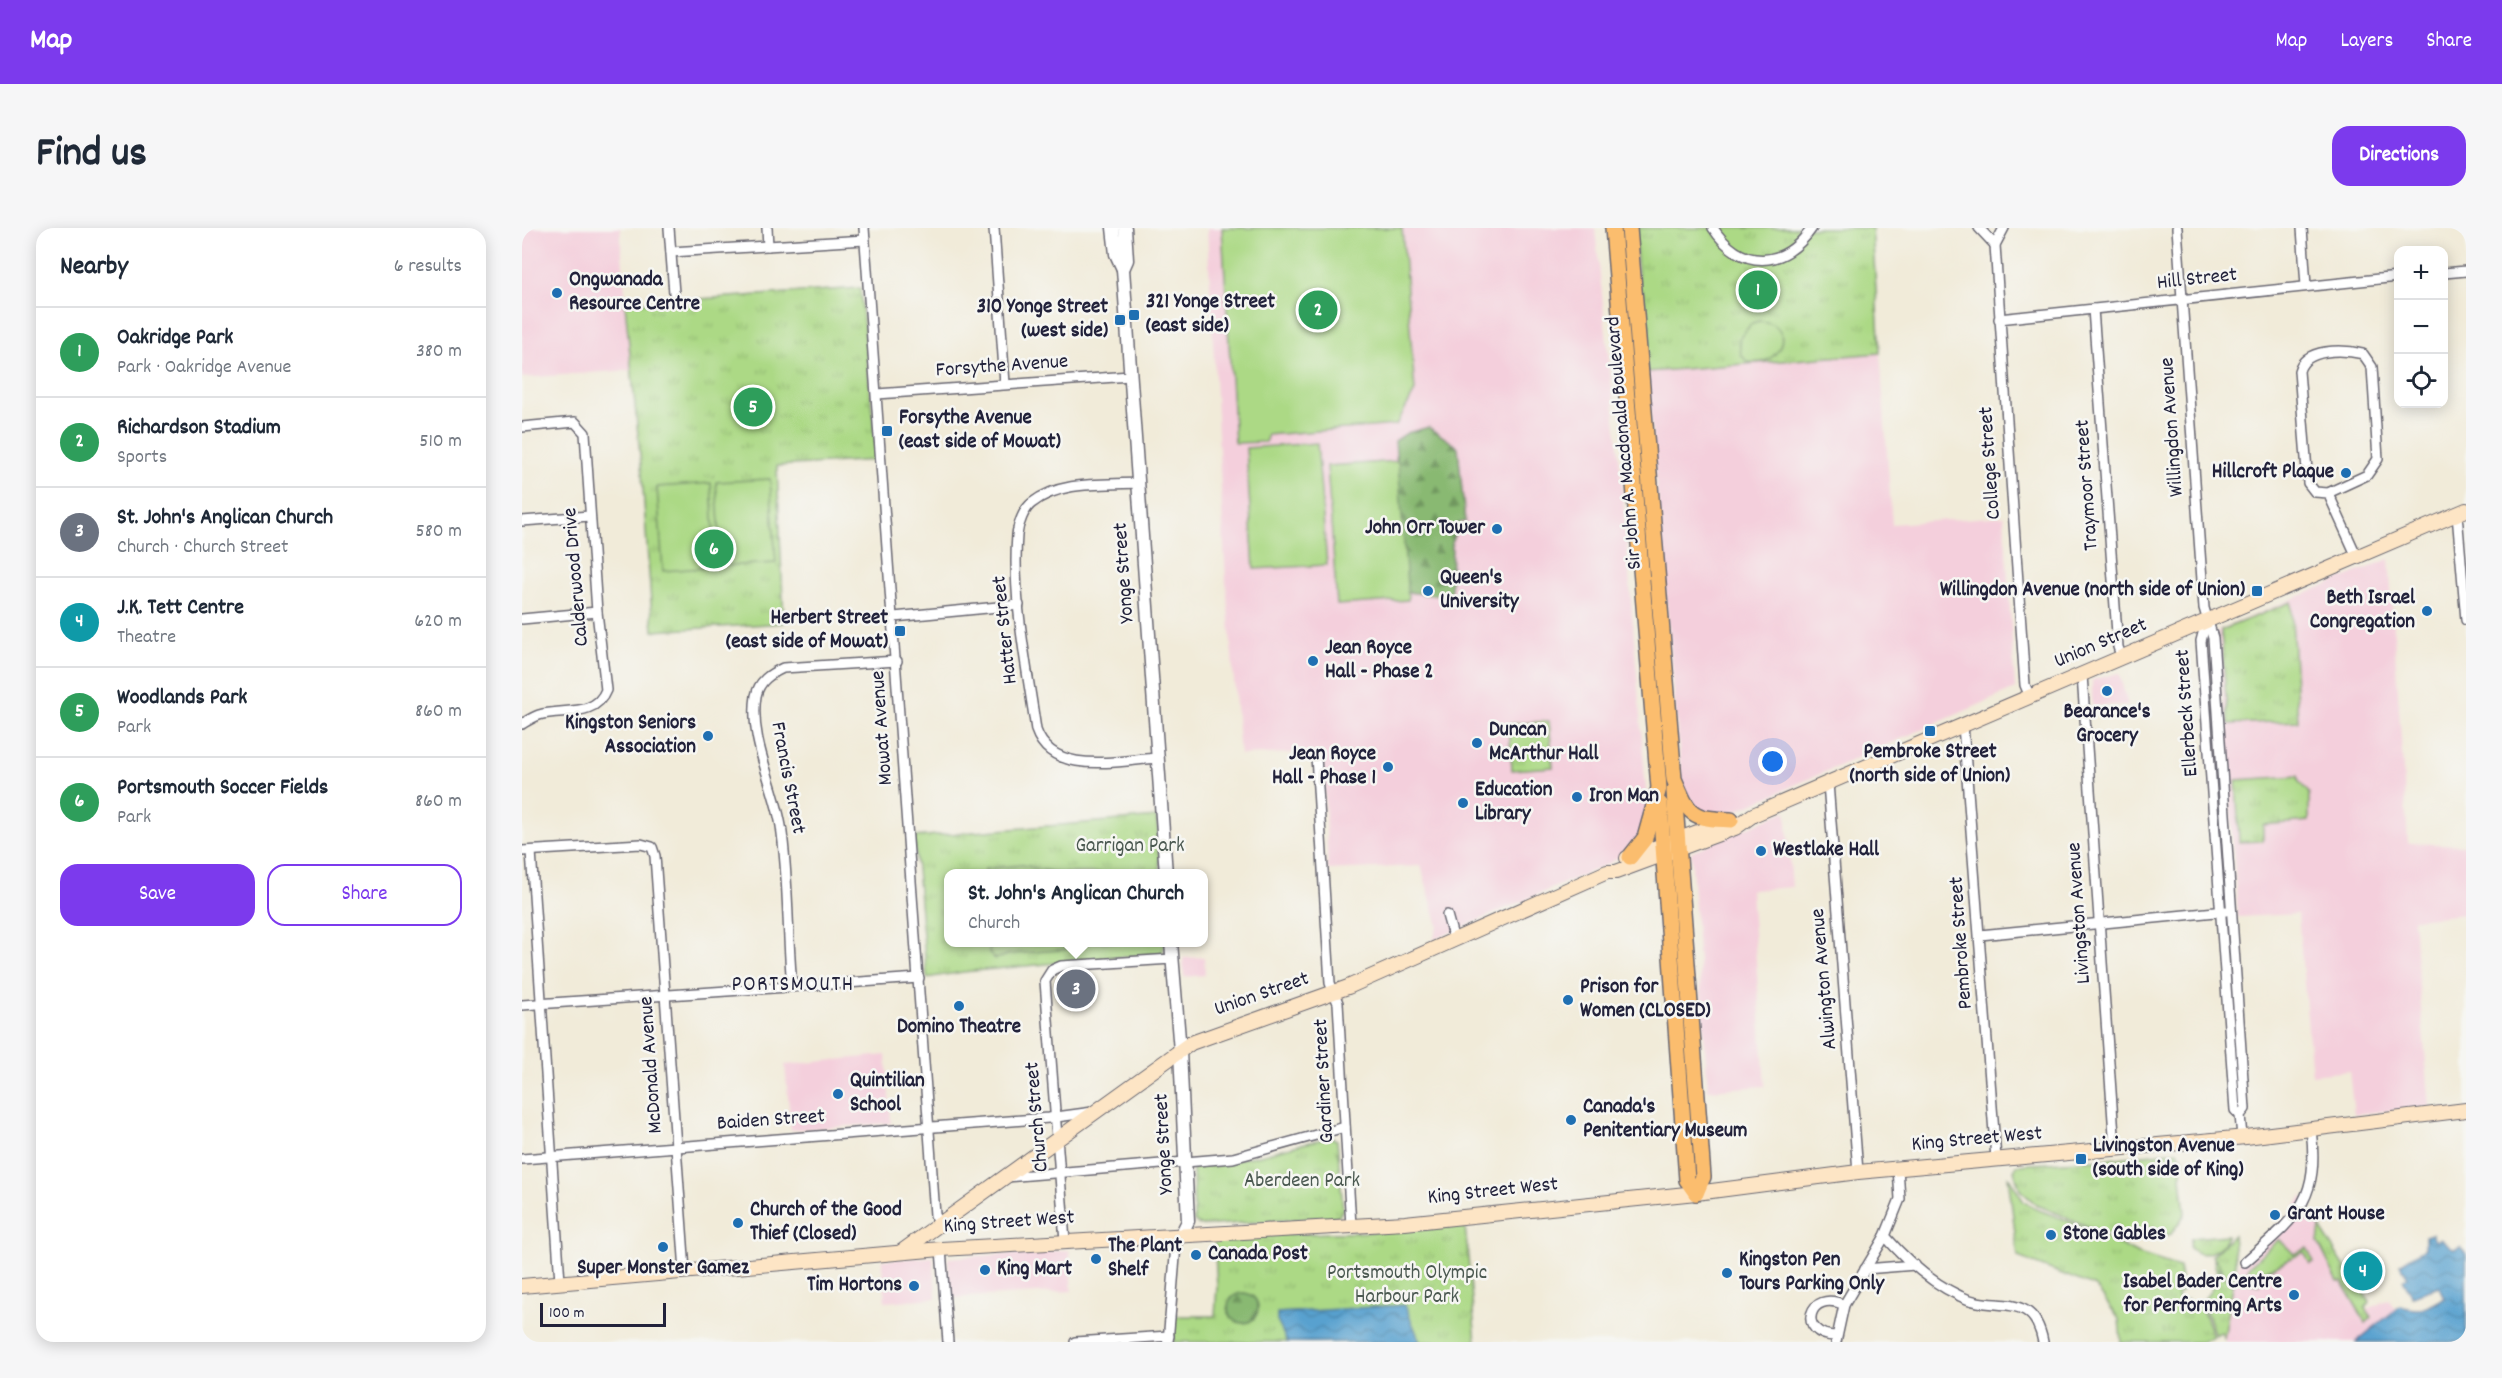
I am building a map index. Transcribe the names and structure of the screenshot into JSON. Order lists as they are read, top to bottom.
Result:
{
  "streets": {
    "main road": ["Sir John A. Macdonald Boulevard", "Union Street", "King Street West"],
    "street": [
      "Hill Street",
      "Forsythe Avenue",
      "Willingdon Avenue",
      "College Street",
      "Traymoor Street",
      "Yonge Street",
      "Calderwood Drive",
      "Hatter Street",
      "Ellerbeck Street",
      "Mowat Avenue",
      "Francis Street",
      "Livingston Avenue",
      "Pembroke Street",
      "Alwington Avenue",
      "McDonald Avenue",
      "Gardiner Street",
      "Church Street",
      "Baiden Street"
    ]
  },
  "crossings": [
    ["Hill Street", "Willingdon Avenue"],
    ["Hill Street", "College Street"],
    ["Hill Street", "Traymoor Street"],
    ["Forsythe Avenue", "Yonge Street"],
    ["Forsythe Avenue", "Mowat Avenue"],
    ["Willingdon Avenue", "Union Street"],
    ["Willingdon Avenue", "Ellerbeck Street"],
    ["College Street", "Union Street"],
    ["Traymoor Street", "Union Street"],
    ["Yonge Street", "Hatter Street"],
    ["Yonge Street", "Union Street"],
    ["Yonge Street", "Church Street"],
    ["Yonge Street", "King Street West"],
    ["Union Street", "Ellerbeck Street"],
    ["Union Street", "Mowat Avenue"],
    ["Union Street", "Livingston Avenue"],
    ["Union Street", "Pembroke Street"],
    ["Union Street", "Alwington Avenue"],
    ["Union Street", "Gardiner Street"],
    ["Union Street", "Church Street"],
    ["Union Street", "Baiden Street"],
    ["Union Street", "King Street West"],
    ["Ellerbeck Street", "King Street West"],
    ["Mowat Avenue", "Francis Street"],
    ["Mowat Avenue", "Baiden Street"],
    ["Livingston Avenue", "King Street West"],
    ["Pembroke Street", "King Street West"],
    ["Alwington Avenue", "King Street West"],
    ["McDonald Avenue", "Baiden Street"],
    ["McDonald Avenue", "King Street West"],
    ["Gardiner Street", "King Street West"],
    ["Church Street", "Baiden Street"],
    ["Church Street", "King Street West"]
  ],
  "districts": ["PORTSMOUTH"],
  "parks": ["Garrigan Park", "Aberdeen Park", "Portsmouth Olympic Harbour Park"],
  "places": {
    "other": [
      "Ongwanada Resource Centre",
      "Hillcroft Plaque",
      "John Orr Tower",
      "Queen's University",
      "Beth Israel Congregation",
      "Jean Royce Hall - Phase 2",
      "Bearance's Grocery",
      "Kingston Seniors Association",
      "Duncan McArthur Hall",
      "Jean Royce Hall - Phase 1",
      "Iron Man",
      "Education Library",
      "Westlake Hall",
      "Prison for Women (CLOSED)",
      "Domino Theatre",
      "Quintilian School",
      "Canada's Penitentiary Museum",
      "Grant House",
      "Church of the Good Thief (Closed)",
      "Stone Gables",
      "Super Monster Gamez",
      "Canada Post",
      "The Plant Shelf",
      "King Mart",
      "Kingston Pen Tours Parking Only",
      "Tim Hortons",
      "Isabel Bader Centre for Performing Arts"
    ],
    "transit": [
      "321 Yonge Street (east side)",
      "310 Yonge Street (west side)",
      "Forsythe Avenue (east side of Mowat)",
      "Willingdon Avenue (north side of Union)",
      "Herbert Street (east side of Mowat)",
      "Pembroke Street (north side of Union)",
      "Livingston Avenue (south side of King)"
    ]
  },
  "scale_bar": "100 m",
  "page": {
    "header": "Map",
    "nav": ["Map", "Layers", "Share"],
    "title": "Find us",
    "buttons": [
      "Directions",
      ["Save", "Share"]
    ],
    "heading": ["Nearby", "6 results"],
    "map_buttons": ["+", "−"],
    "pins": [
      "1",
      "2",
      "5",
      "6",
      "3",
      "4"
    ],
    "list": [
      {
        "mark": "1",
        "name": "Oakridge Park",
        "note": "Park · Oakridge Avenue",
        "value": "380 m"
      },
      {
        "mark": "2",
        "name": "Richardson Stadium",
        "note": "Sports",
        "value": "510 m"
      },
      {
        "mark": "3",
        "name": "St. John's Anglican Church",
        "note": "Church · Church Street",
        "value": "580 m"
      },
      {
        "mark": "4",
        "name": "J.K. Tett Centre",
        "note": "Theatre",
        "value": "620 m"
      },
      {
        "mark": "5",
        "name": "Woodlands Park",
        "note": "Park",
        "value": "860 m"
      },
      {
        "mark": "6",
        "name": "Portsmouth Soccer Fields",
        "note": "Park",
        "value": "860 m"
      }
    ],
    "popup": ["St. John's Anglican Church", "Church"],
    "scale": "100 m"
  }
}
